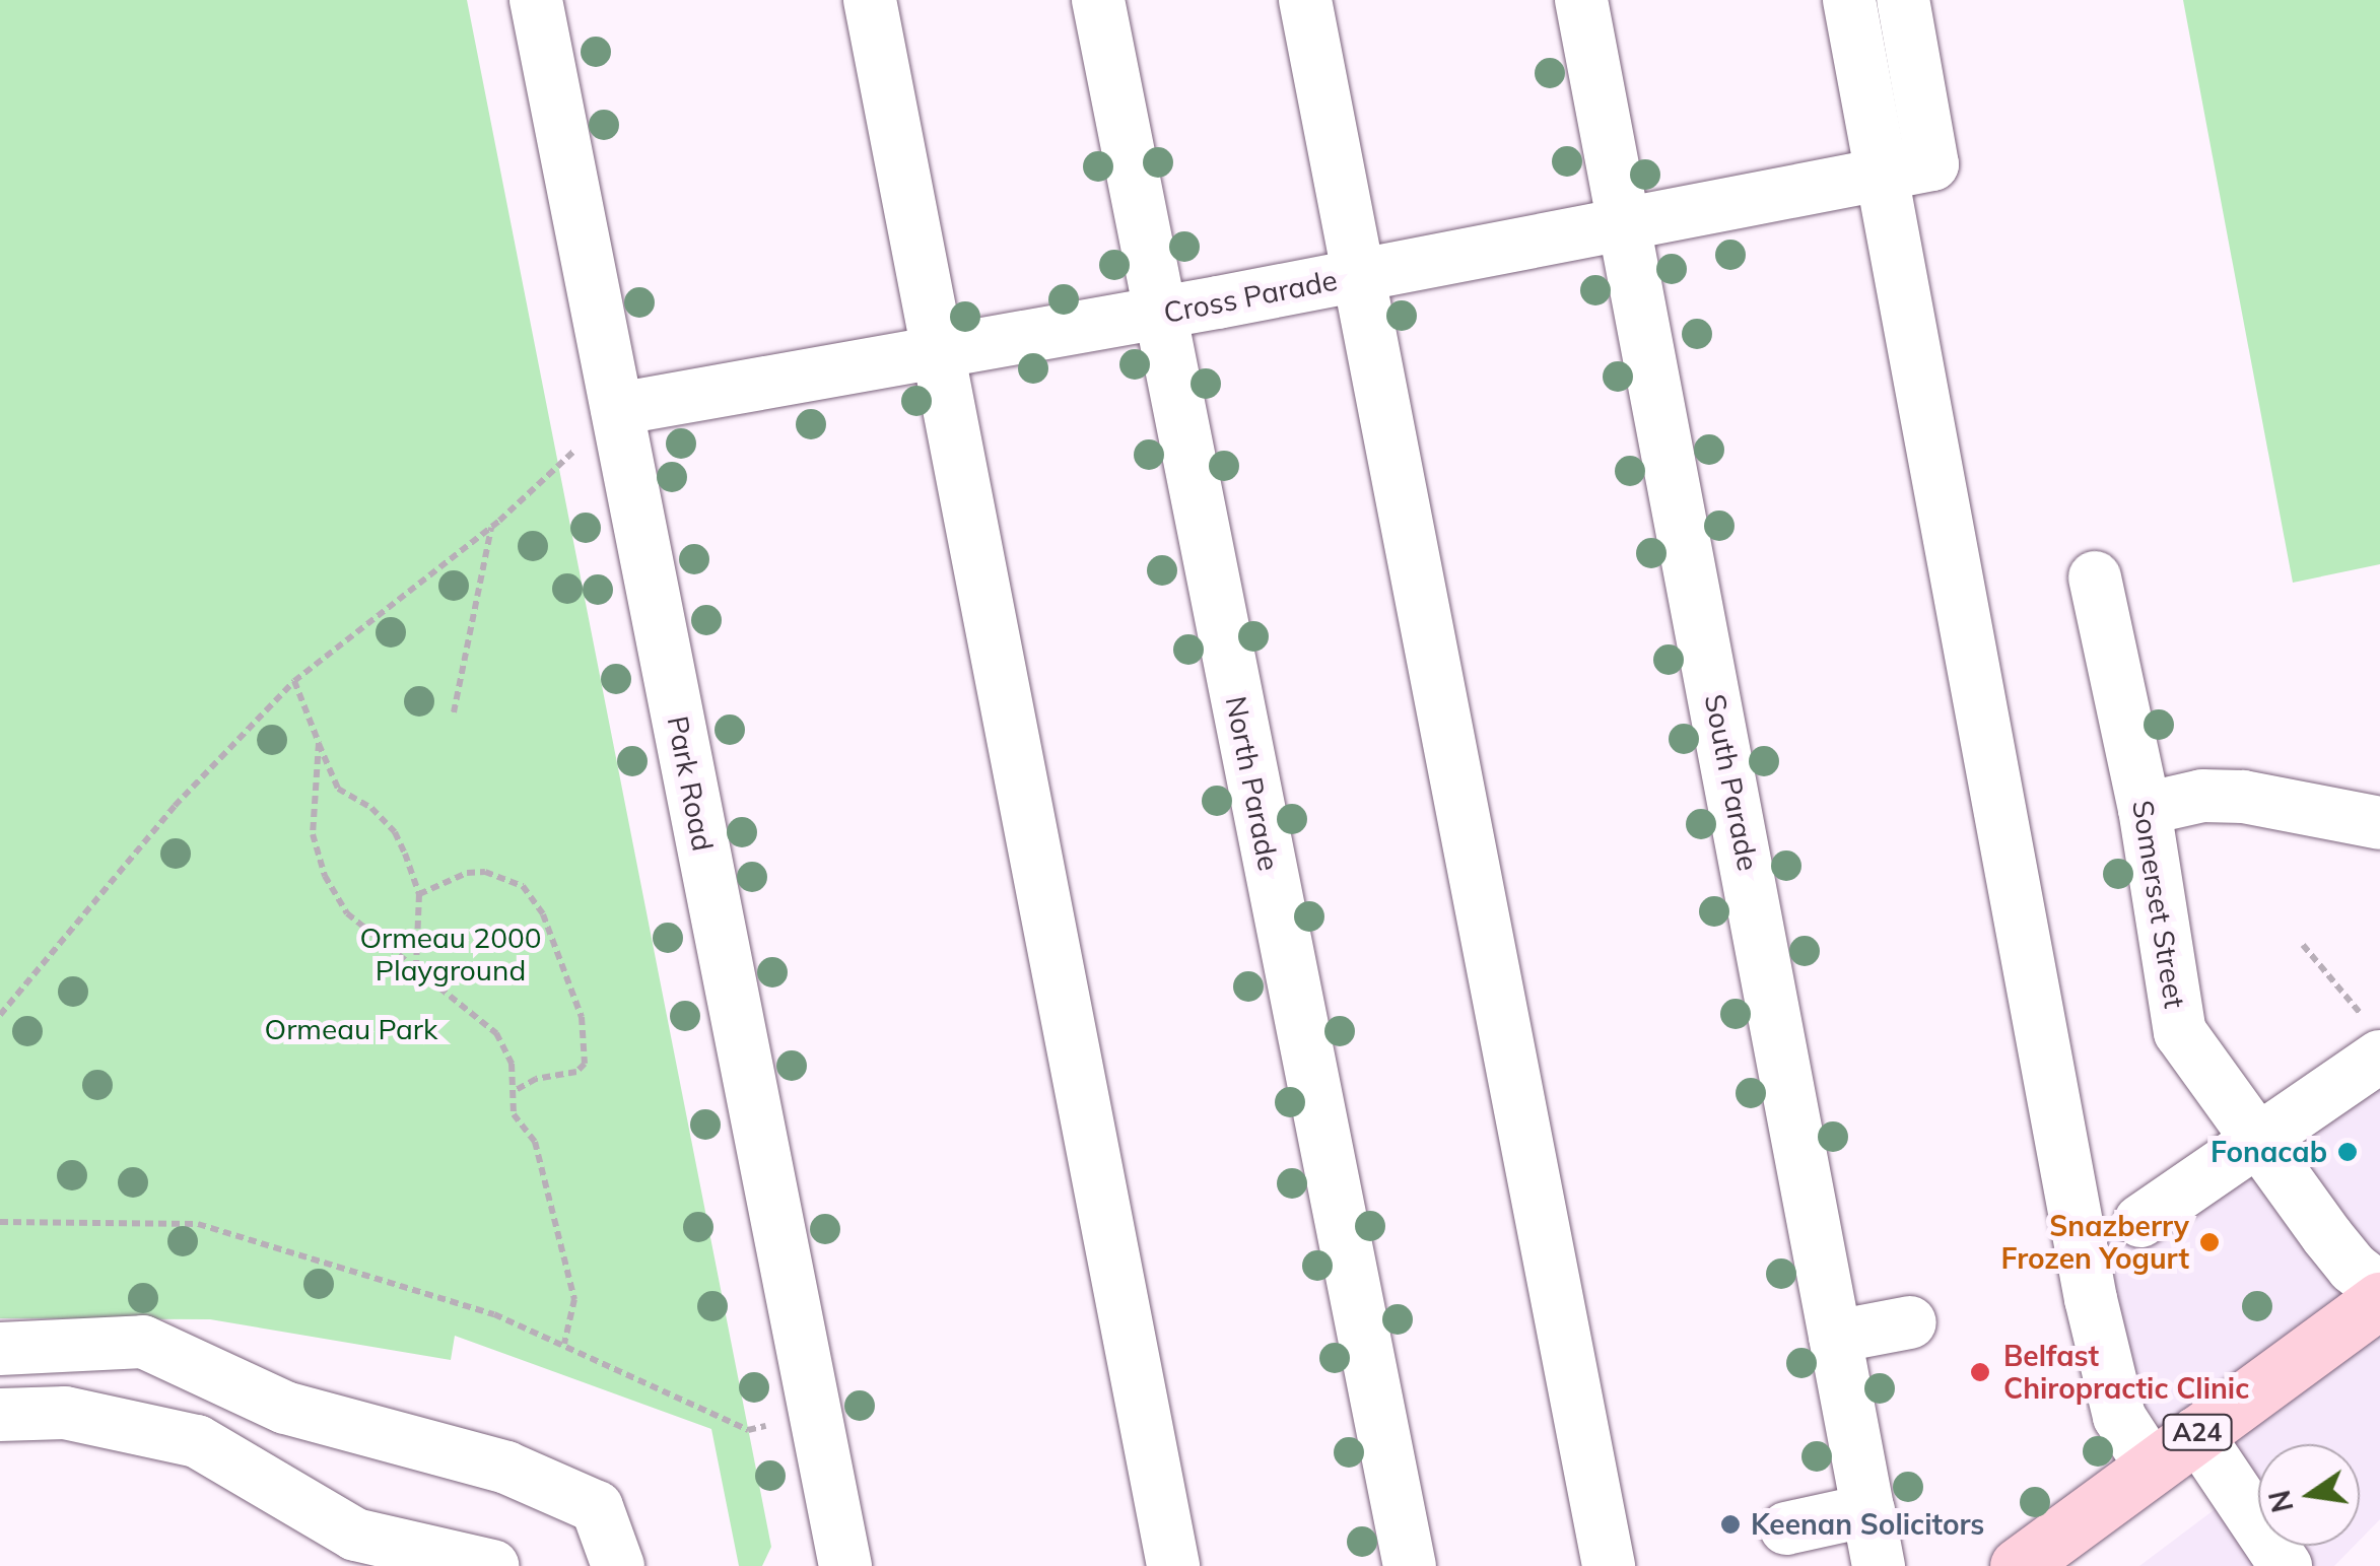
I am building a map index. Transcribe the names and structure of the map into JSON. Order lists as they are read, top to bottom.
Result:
{
  "streets": {
    "main road": ["A24"],
    "street": [
      "Cross Parade",
      "South Parade",
      "Park Road",
      "North Parade",
      "Somerset Street"
    ]
  },
  "crossings": [
    ["Cross Parade", "South Parade"],
    ["Cross Parade", "Park Road"],
    ["Cross Parade", "North Parade"]
  ],
  "parks": ["Ormeau 2000 Playground", "Ormeau Park"],
  "places": [
    "Fonacab",
    "Snazberry Frozen Yogurt",
    "Belfast Chiropractic Clinic",
    "Keenan Solicitors"
  ],
  "north": "left"
}
